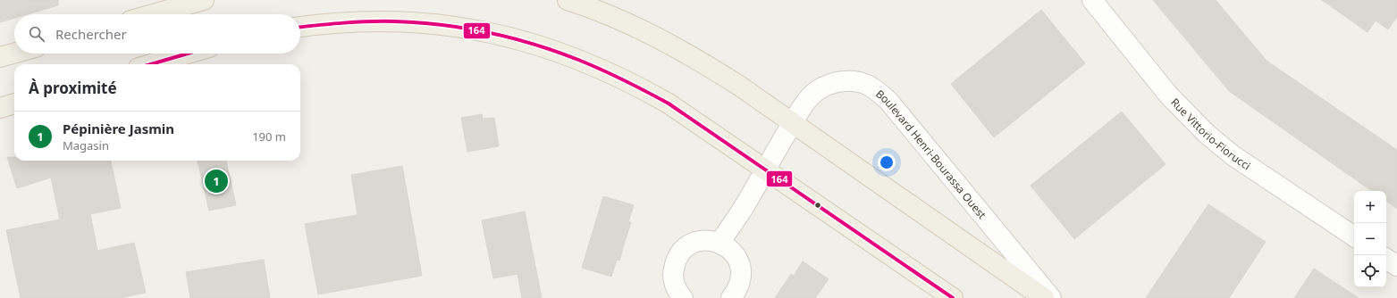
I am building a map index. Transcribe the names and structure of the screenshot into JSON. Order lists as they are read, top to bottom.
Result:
{
  "streets": {
    "street": ["Rue Vittorio-Fiorucci", "Boulevard Henri-Bourassa Ouest"]
  },
  "lines": ["transit line 164"],
  "page": {
    "search": "Rechercher",
    "heading": "À proximité",
    "list": [
      {
        "mark": "1",
        "name": "Pépinière Jasmin",
        "note": "Magasin",
        "value": "190 m"
      }
    ],
    "pins": "1",
    "map_buttons": ["+", "−"]
  }
}
